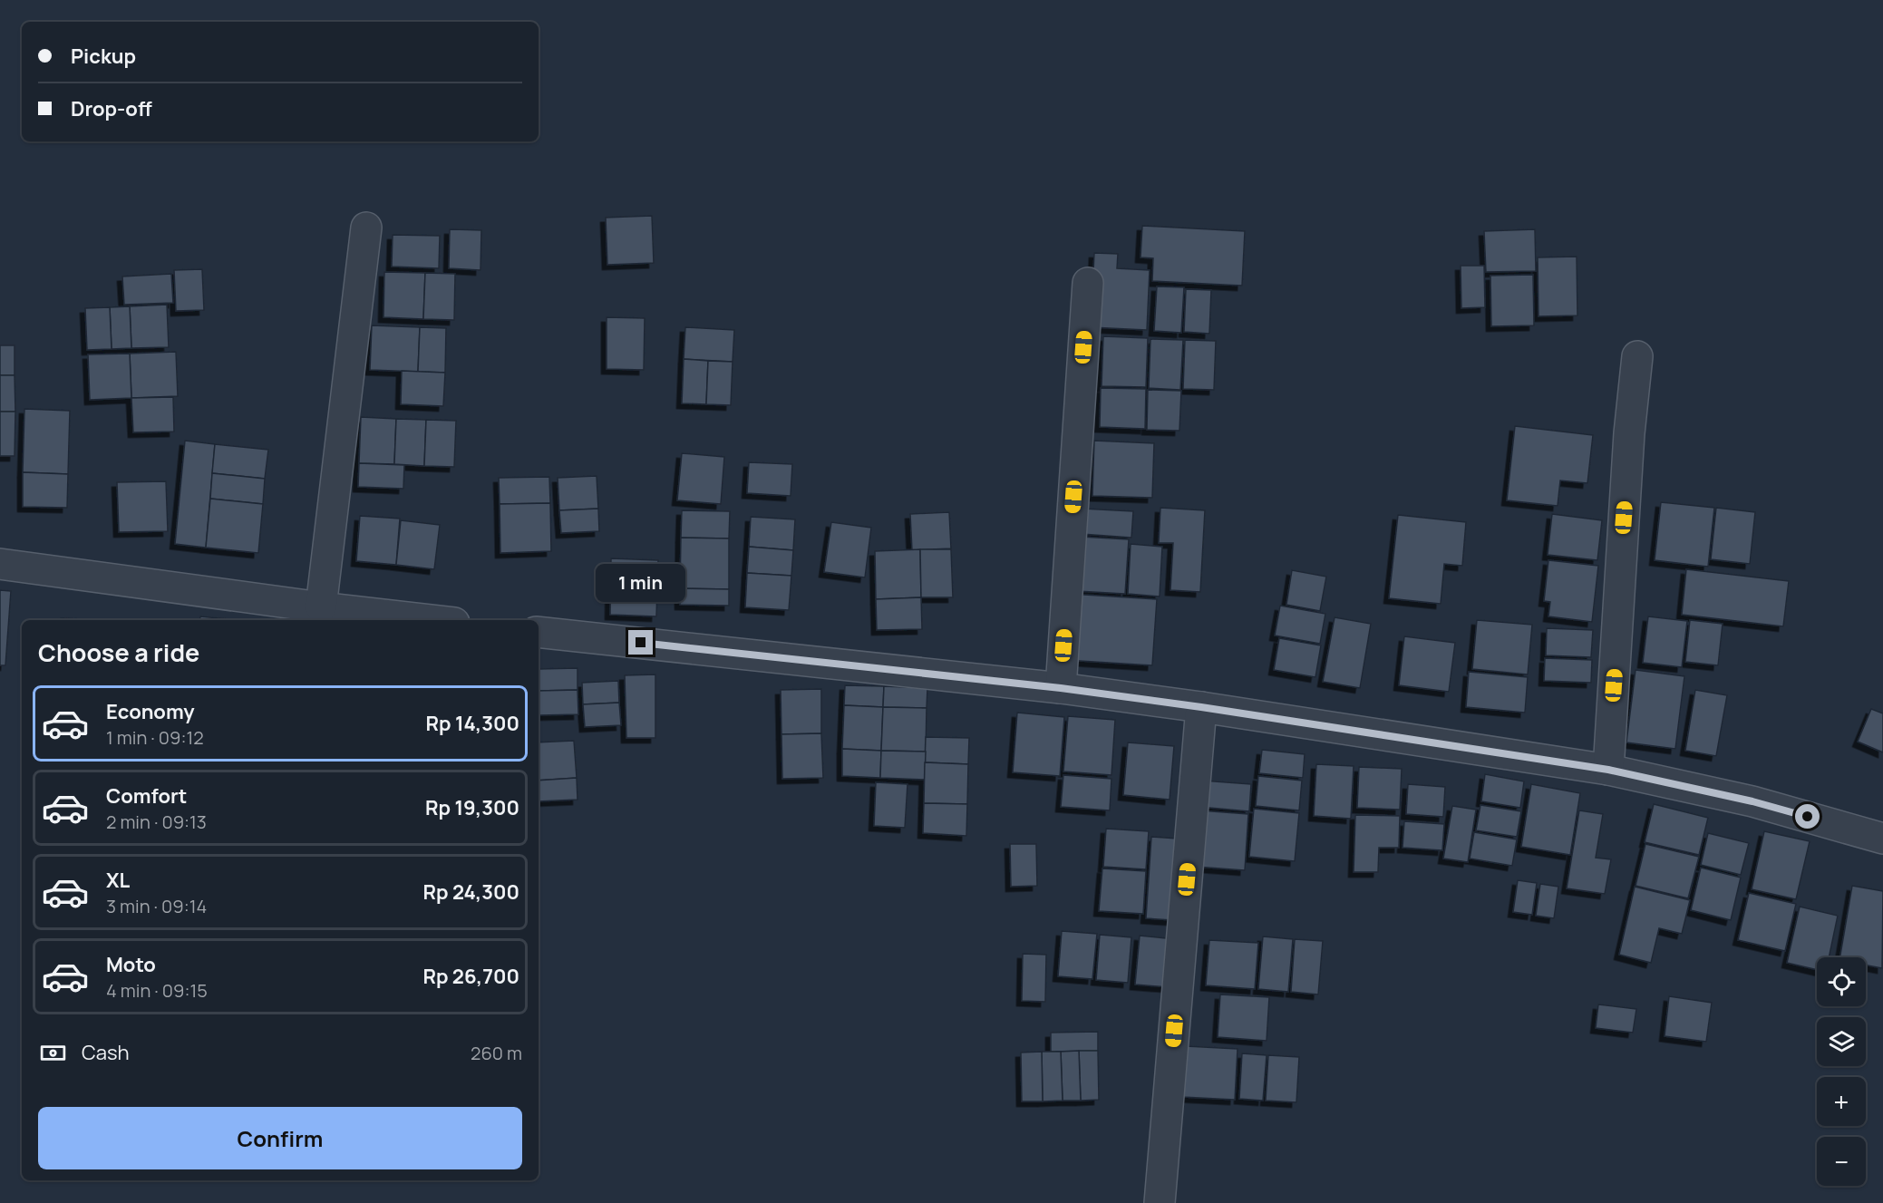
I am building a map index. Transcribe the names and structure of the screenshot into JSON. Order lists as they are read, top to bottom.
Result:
{
  "page": {
    "banner": ["Pickup", "Drop-off"],
    "bubble": "1 min",
    "heading": "Choose a ride",
    "list": [
      {
        "name": "Economy",
        "note": "1 min · 09:12",
        "value": "Rp 14,300"
      },
      {
        "name": "Comfort",
        "note": "2 min · 09:13",
        "value": "Rp 19,300"
      },
      {
        "name": "XL",
        "note": "3 min · 09:14",
        "value": "Rp 24,300"
      },
      {
        "name": "Moto",
        "note": "4 min · 09:15",
        "value": "Rp 26,700"
      }
    ],
    "map_buttons": ["+", "−"],
    "pay": ["Cash", "260 m"],
    "buttons": "Confirm"
  }
}
